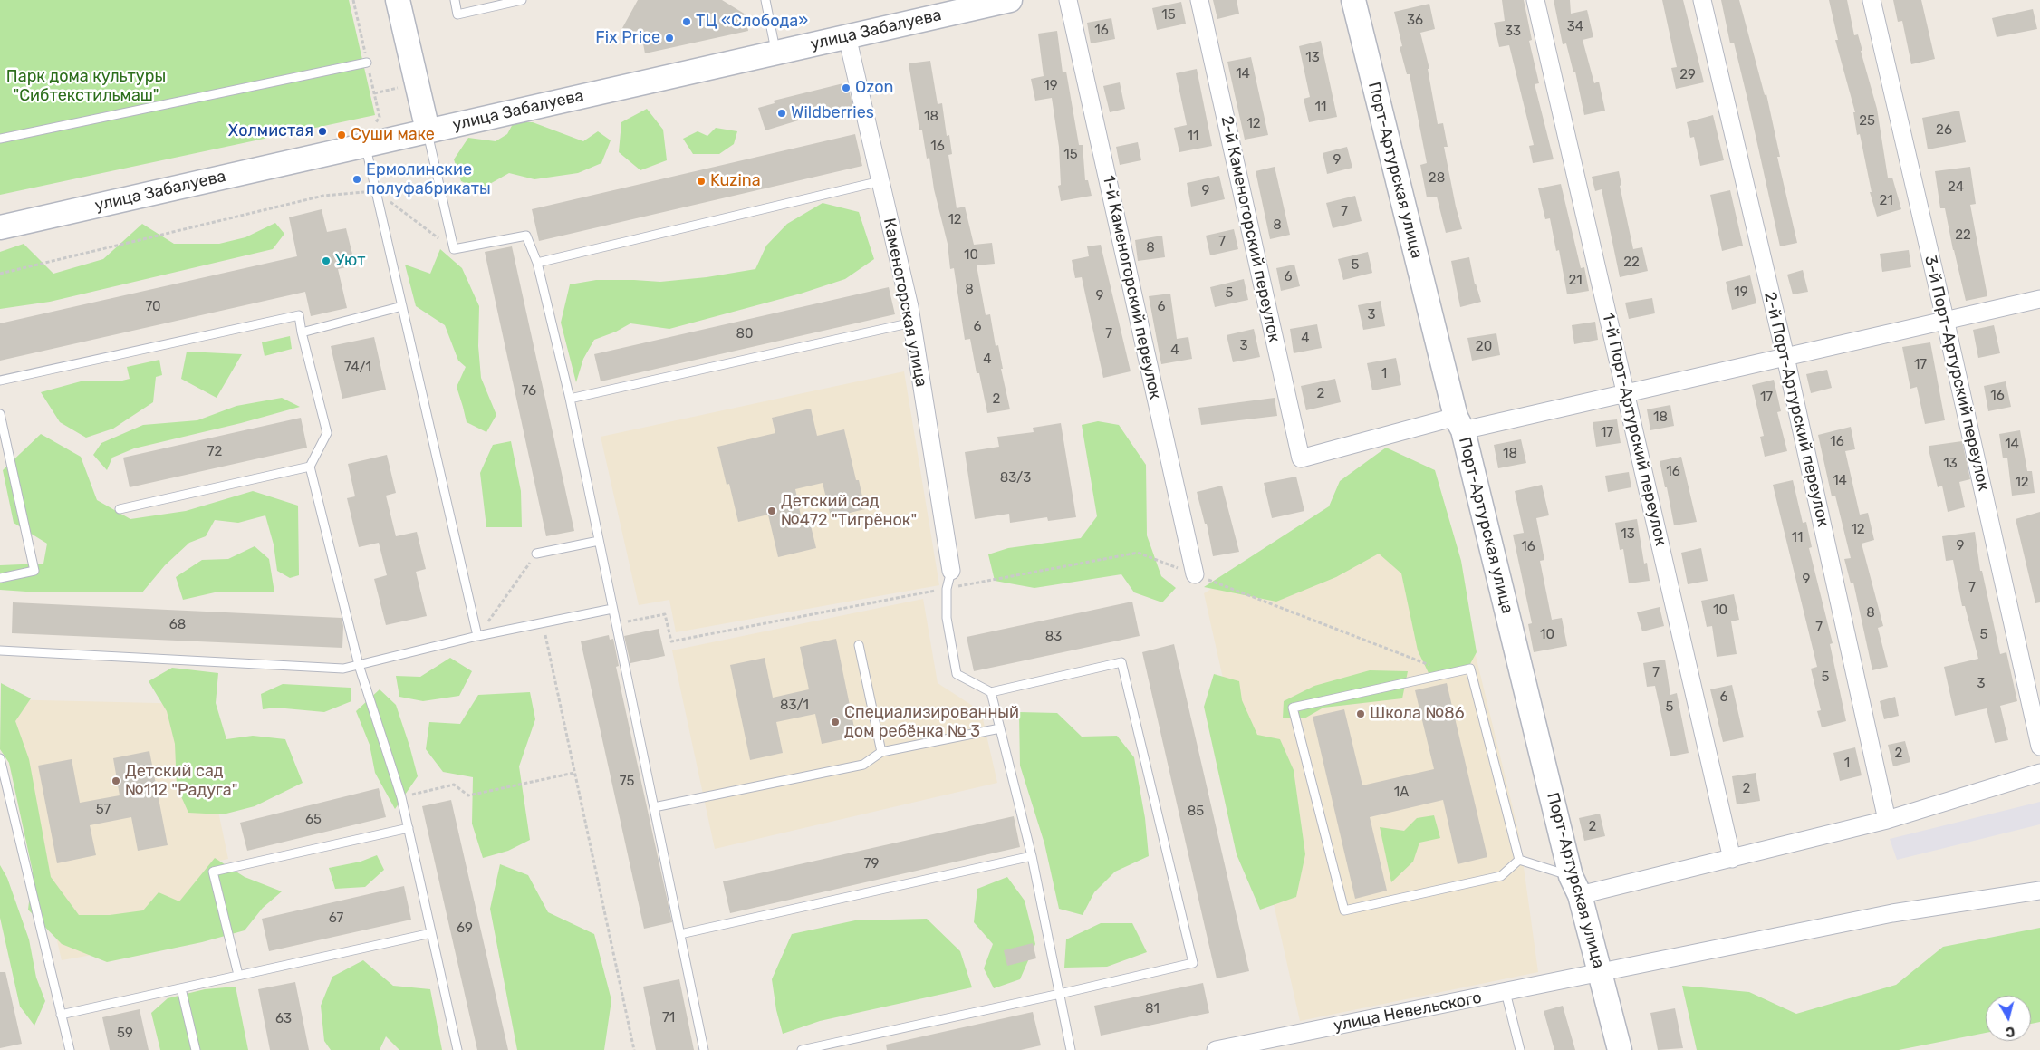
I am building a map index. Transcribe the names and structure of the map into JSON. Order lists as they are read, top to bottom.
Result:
{
  "streets": {
    "street": [
      "улица Забалуева",
      "Порт-Артурская улица",
      "2-й Каменогорский переулок",
      "1-й Каменогорский переулок",
      "Каменогорская улица",
      "3-й Порт-Артурский переулок",
      "2-й Порт-Артурский переулок",
      "1-й Порт-Артурский переулок",
      "улица Невельского"
    ]
  },
  "crossings": [
    ["улица Забалуева", "Каменогорская улица"],
    ["Порт-Артурская улица", "2-й Каменогорский переулок"],
    ["Порт-Артурская улица", "улица Невельского"]
  ],
  "parks": ["Парк дома культуры \"Сибтекстильмаш\""],
  "places": [
    "ТЦ «Слобода»",
    "Fix Price",
    "Ozon",
    "Wildberries",
    "Холмистая",
    "Суши маке",
    "Ермолинские полуфабрикаты",
    "Kuzina",
    "Уют",
    "Детский сад №472 \"Тигрёнок\"",
    "Школа №86",
    "Специализированный дом ребёнка № 3",
    "Детский сад №112 \"Радуга\""
  ],
  "house_numbers": [
    "15",
    "36",
    "34",
    "16",
    "33",
    "13",
    "14",
    "29",
    "19",
    "11",
    "18",
    "25",
    "12",
    "26",
    "11",
    "16",
    "15",
    "9",
    "28",
    "24",
    "9",
    "21",
    "7",
    "12",
    "8",
    "22",
    "7",
    "8",
    "10",
    "22",
    "5",
    "6",
    "21",
    "8",
    "19",
    "5",
    "9",
    "70",
    "6",
    "3",
    "6",
    "80",
    "7",
    "4",
    "3",
    "20",
    "4",
    "4",
    "17",
    "74/1",
    "1",
    "76",
    "2",
    "16",
    "17",
    "2",
    "18",
    "17",
    "16",
    "14",
    "72",
    "18",
    "13",
    "16",
    "83/3",
    "14",
    "12",
    "12",
    "13",
    "11",
    "9",
    "16",
    "9",
    "7",
    "10",
    "8",
    "68",
    "7",
    "10",
    "5",
    "83",
    "7",
    "5",
    "3",
    "6",
    "83/1",
    "5",
    "2",
    "1",
    "75",
    "2",
    "1А",
    "57",
    "85",
    "65",
    "2",
    "79",
    "67",
    "69",
    "81",
    "71",
    "63",
    "59"
  ],
  "north": "bottom"
}
